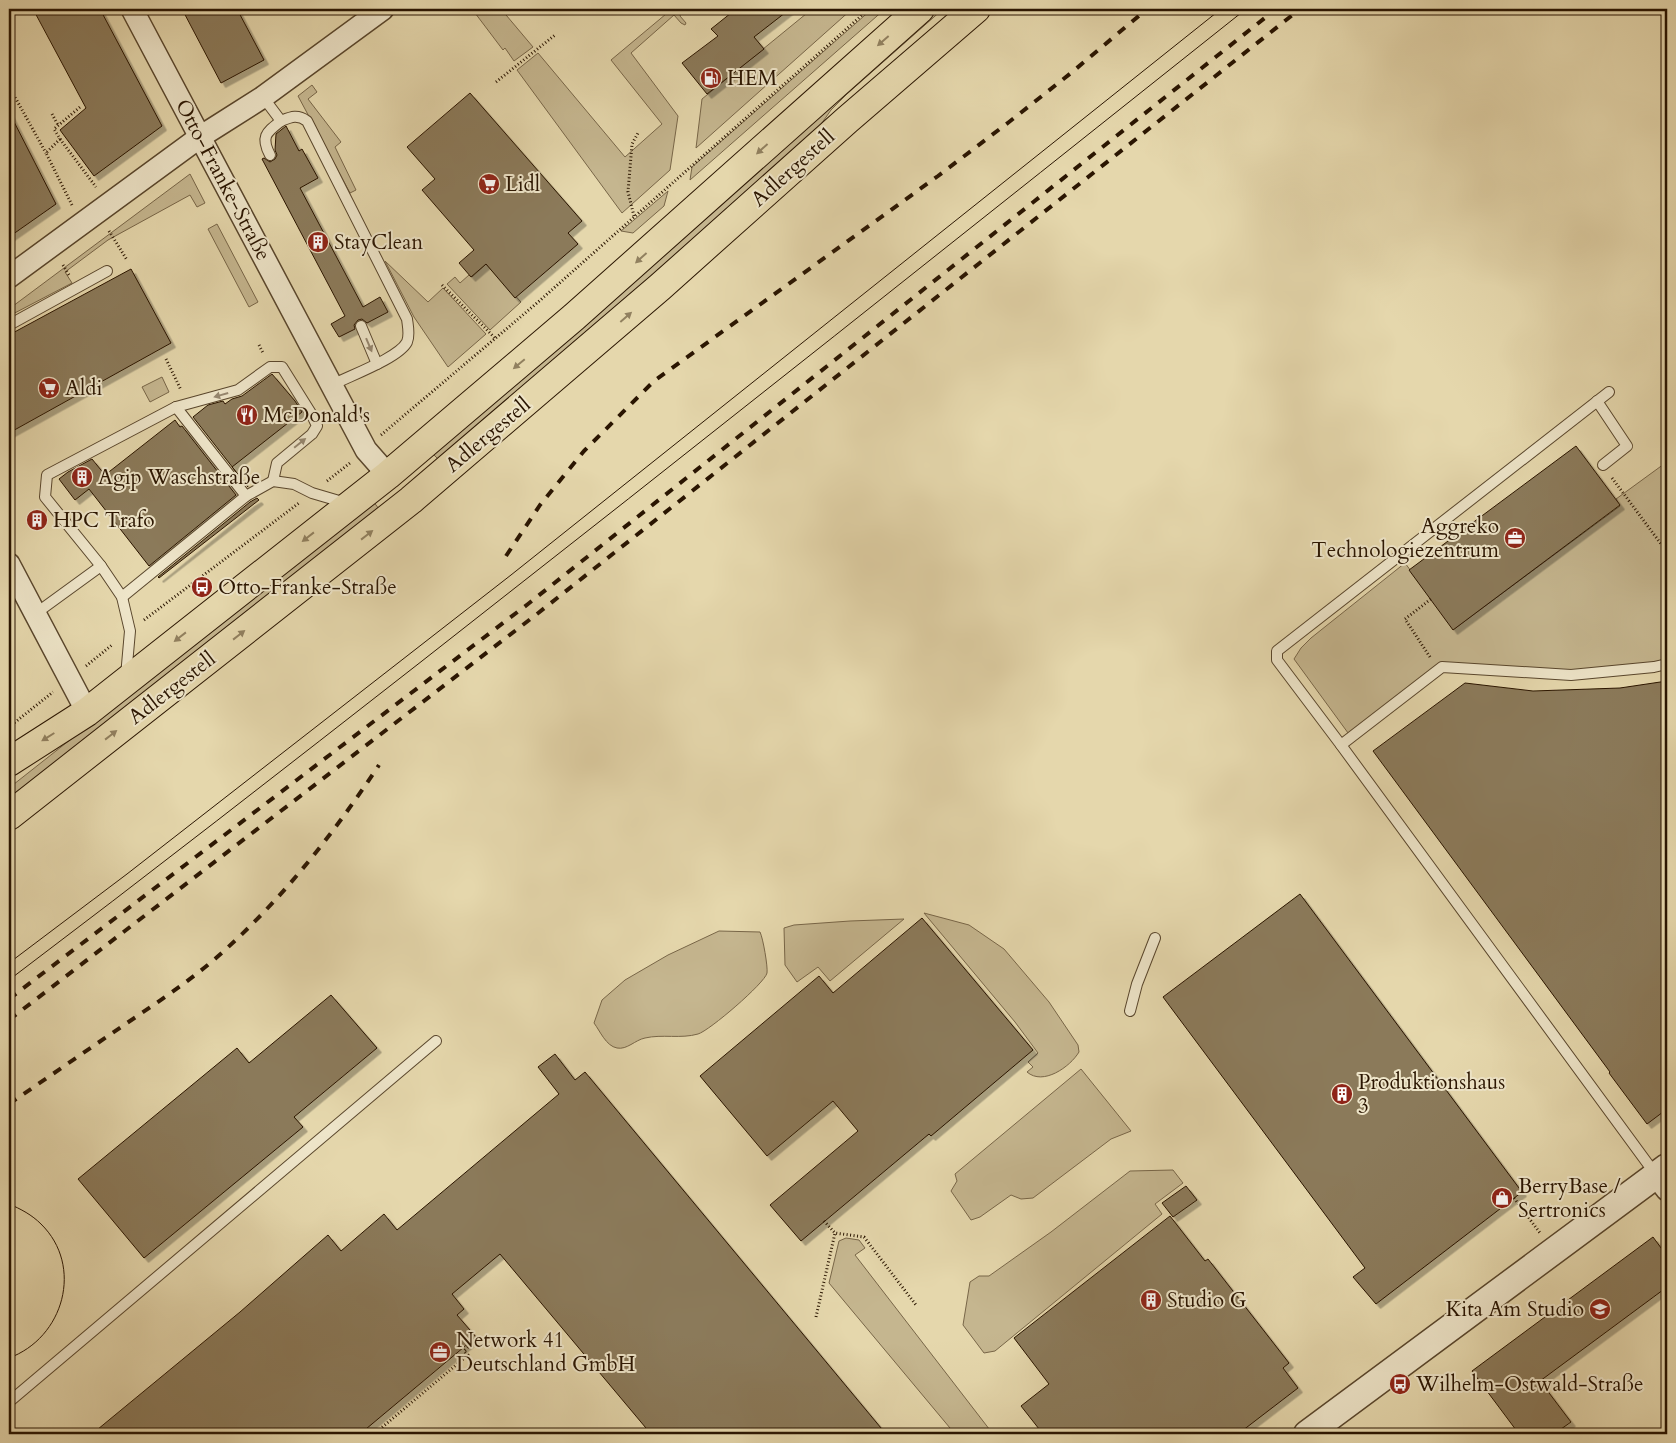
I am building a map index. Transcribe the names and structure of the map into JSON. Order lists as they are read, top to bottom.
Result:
{
  "streets": {
    "main road": ["Adlergestell", "Otto-Franke-Straße"]
  },
  "crossings": [
    ["Adlergestell", "Otto-Franke-Straße"]
  ],
  "places": {
    "fuel station": ["HEM"],
    "supermarket": ["Lidl", "Aldi"],
    "building": [
      "StayClean",
      "Agip Waschstraße",
      "HPC Trafo",
      "Produktionshaus 3",
      "Studio G"
    ],
    "restaurant": ["McDonald's"],
    "office": ["Aggreko Technologiezentrum", "Network 41 Deutschland GmbH"],
    "bus stop": ["Otto-Franke-Straße", "Wilhelm-Ostwald-Straße"],
    "shop": ["BerryBase / Sertronics"],
    "school or university": ["Kita Am Studio"]
  }
}
